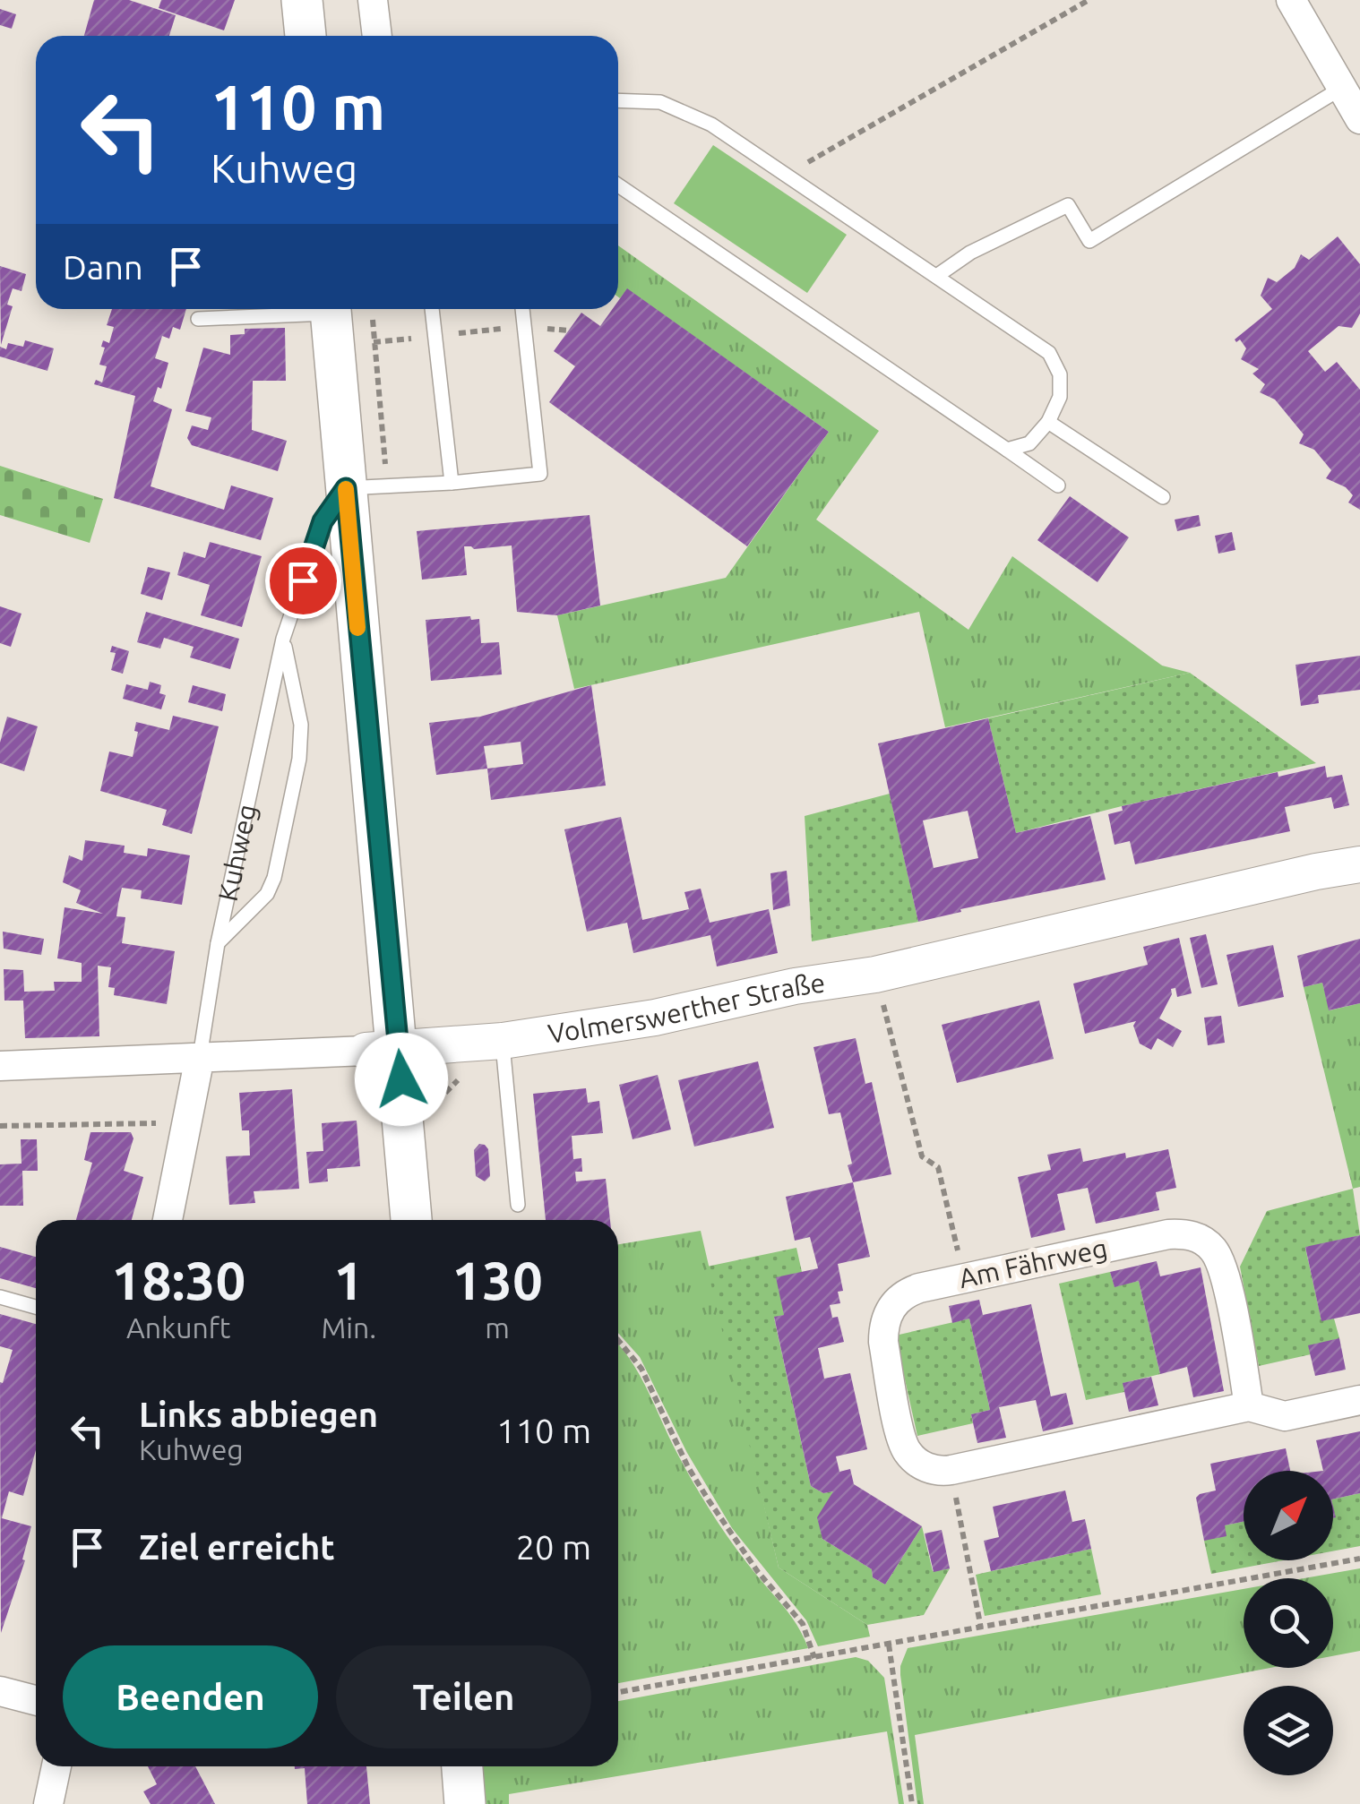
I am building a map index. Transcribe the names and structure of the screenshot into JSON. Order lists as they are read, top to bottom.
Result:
{
  "streets": {
    "street": ["Kuhweg", "Volmerswerther Straße", "Am Fährweg"]
  },
  "crossings": [
    ["Kuhweg", "Volmerswerther Straße"]
  ],
  "north": "top right",
  "page": {
    "turn": ["110 m", "Kuhweg"],
    "then": "Dann",
    "eta": [
      "18:30",
      "Ankunft",
      "1",
      "Min.",
      "130",
      "m"
    ],
    "list": [
      {
        "name": "Links abbiegen",
        "note": "Kuhweg",
        "value": "110 m"
      },
      {
        "name": "Ziel erreicht",
        "value": "20 m"
      }
    ],
    "buttons": ["Beenden", "Teilen"]
  }
}
